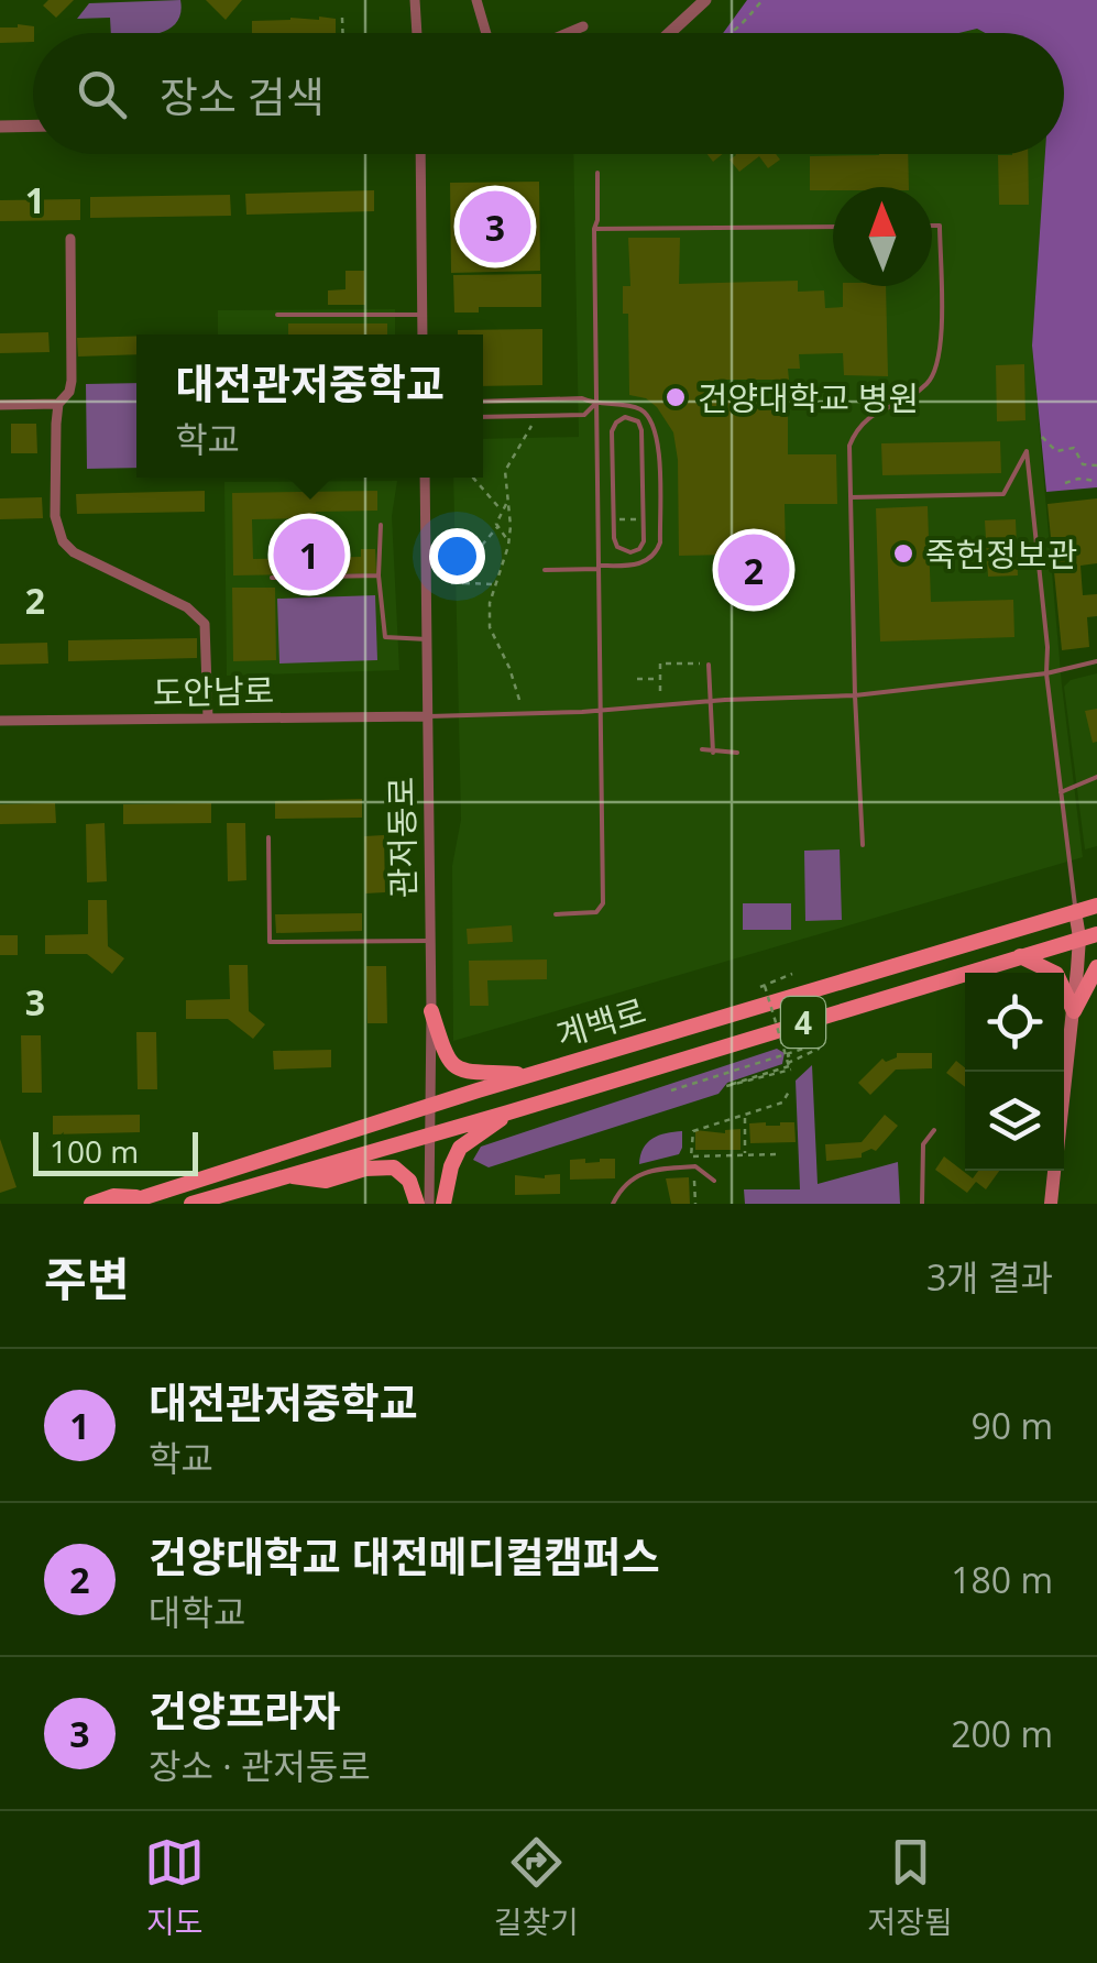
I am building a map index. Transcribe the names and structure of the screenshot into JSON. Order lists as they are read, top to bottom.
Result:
{
  "streets": {
    "main road": ["계백로", "4"],
    "street": ["도안남로", "관저동로"]
  },
  "crossings": [
    ["도안남로", "관저동로"],
    ["관저동로", "계백로"]
  ],
  "places": ["건양대학교 병원", "죽헌정보관"],
  "scale_bar": "100 m",
  "north": "top",
  "page": {
    "search": "장소 검색",
    "pins": ["3", "1", "2"],
    "popup": ["대전관저중학교", "학교"],
    "scale": "100 m",
    "heading": ["주변", "3개 결과"],
    "list": [
      {
        "mark": "1",
        "name": "대전관저중학교",
        "note": "학교",
        "value": "90 m"
      },
      {
        "mark": "2",
        "name": "건양대학교 대전메디컬캠퍼스",
        "note": "대학교",
        "value": "180 m"
      },
      {
        "mark": "3",
        "name": "건양프라자",
        "note": "장소 · 관저동로",
        "value": "200 m"
      }
    ],
    "nav": ["지도", "길찾기", "저장됨"]
  },
  "grid": {
    "rows": ["1", "2", "3"]
  }
}
